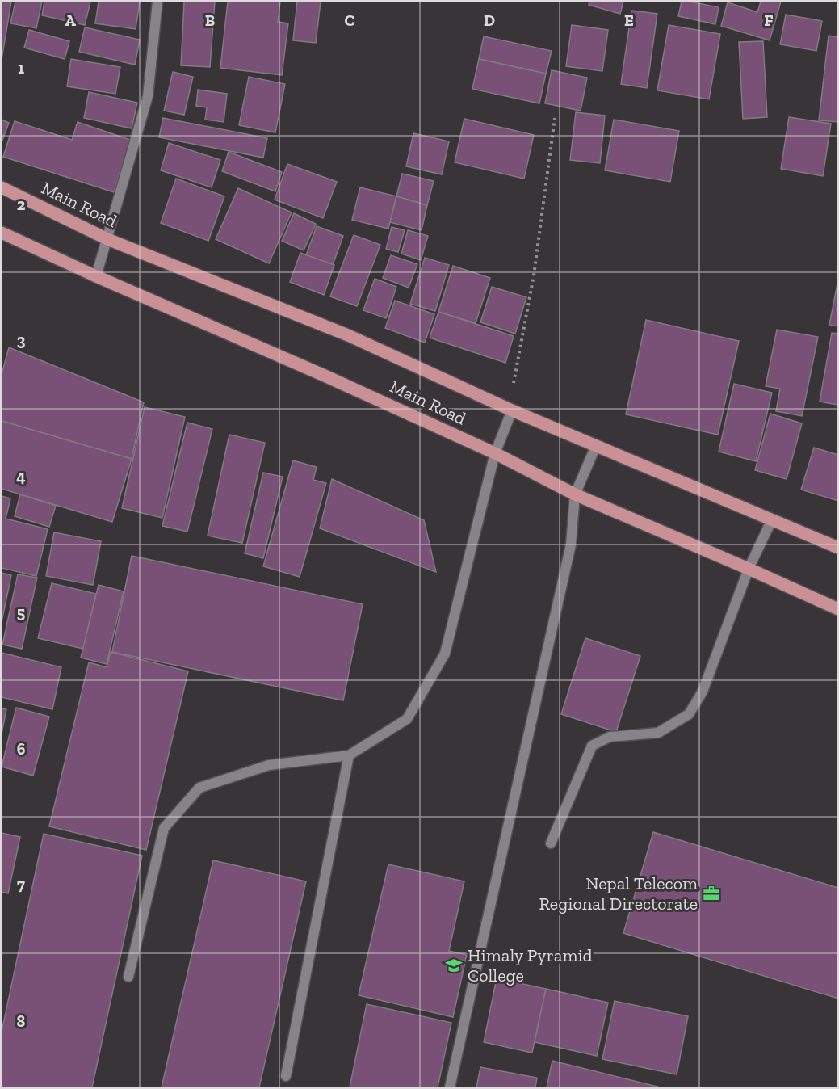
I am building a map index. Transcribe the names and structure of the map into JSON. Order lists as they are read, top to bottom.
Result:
{
  "streets": {
    "main road": ["Main Road"]
  },
  "places": {
    "office": ["Nepal Telecom Regional Directorate"],
    "school or university": ["Himaly Pyramid College"]
  },
  "grid": {
    "columns": [
      "A",
      "B",
      "C",
      "D",
      "E",
      "F"
    ],
    "rows": [
      "1",
      "2",
      "3",
      "4",
      "5",
      "6",
      "7",
      "8"
    ]
  }
}
